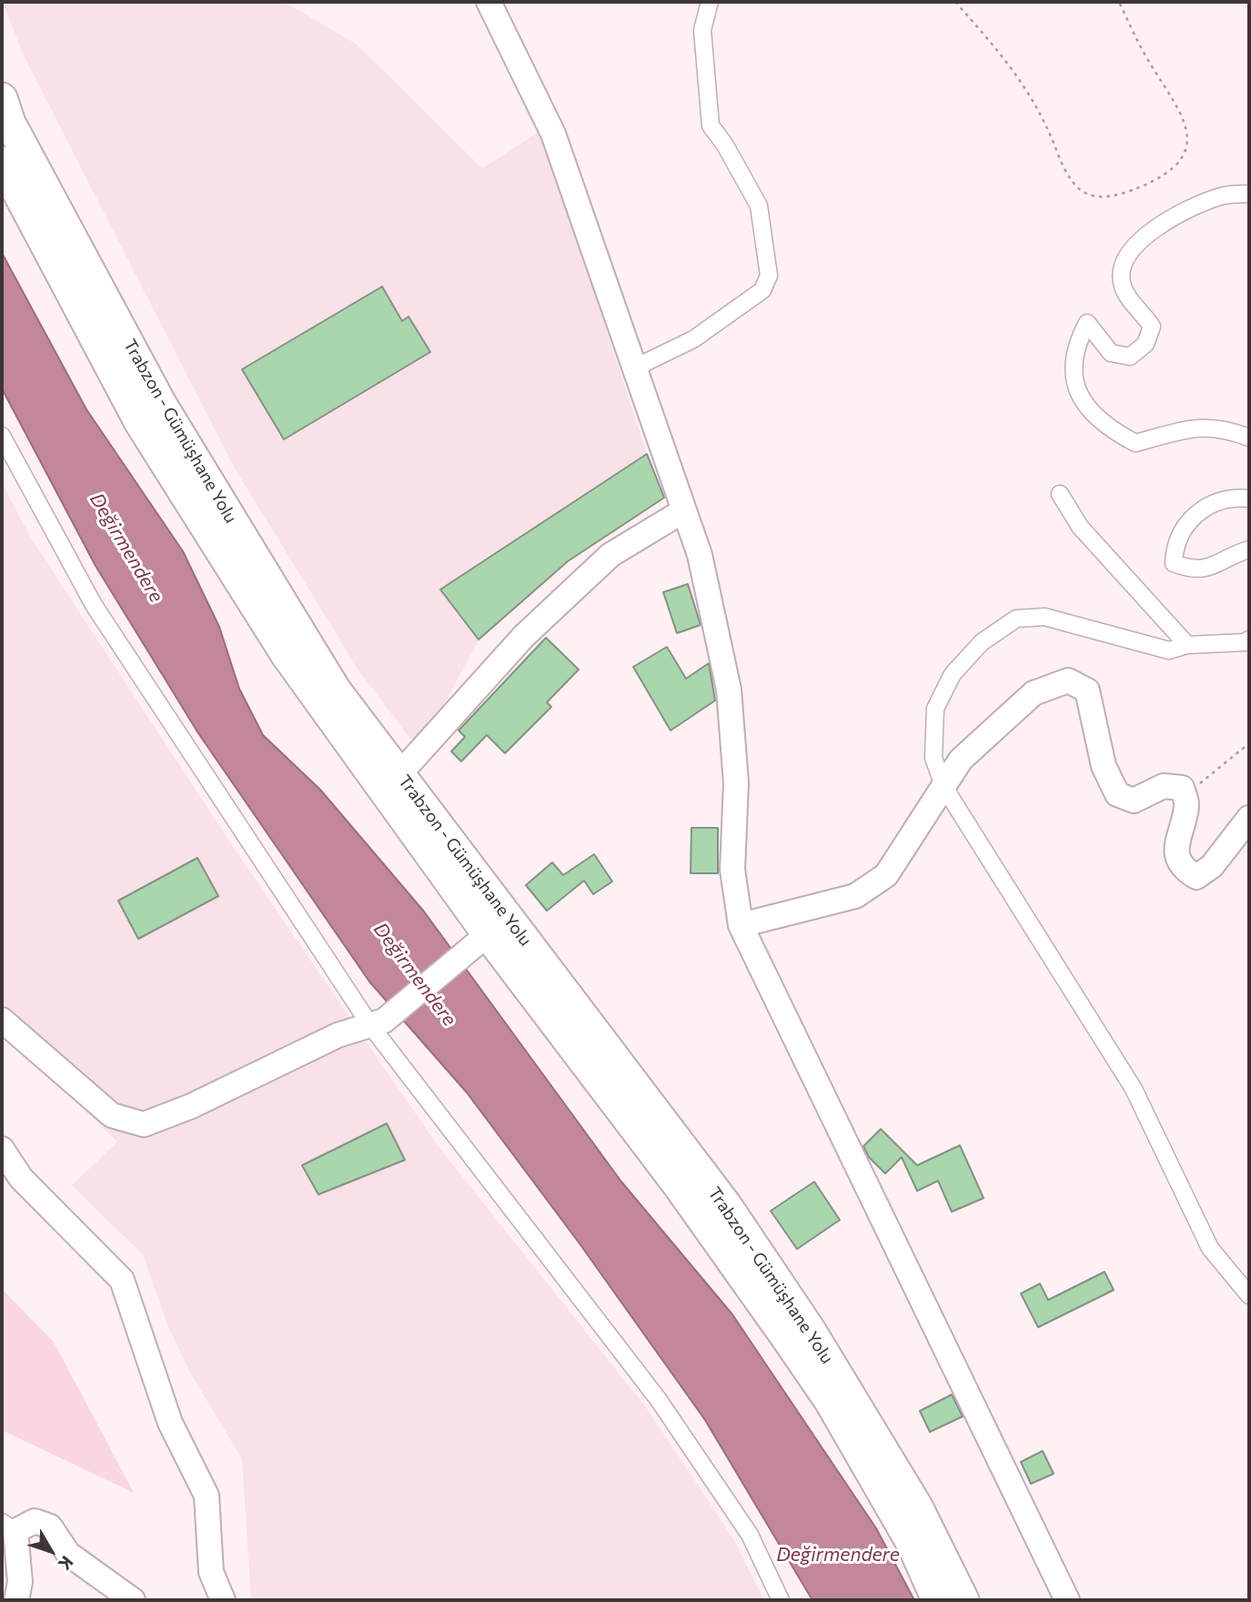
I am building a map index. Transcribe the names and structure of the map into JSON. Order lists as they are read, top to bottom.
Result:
{
  "streets": {
    "highway": ["Trabzon - Gümüşhane Yolu"]
  },
  "water": ["Değirmendere"],
  "north": "bottom right"
}
